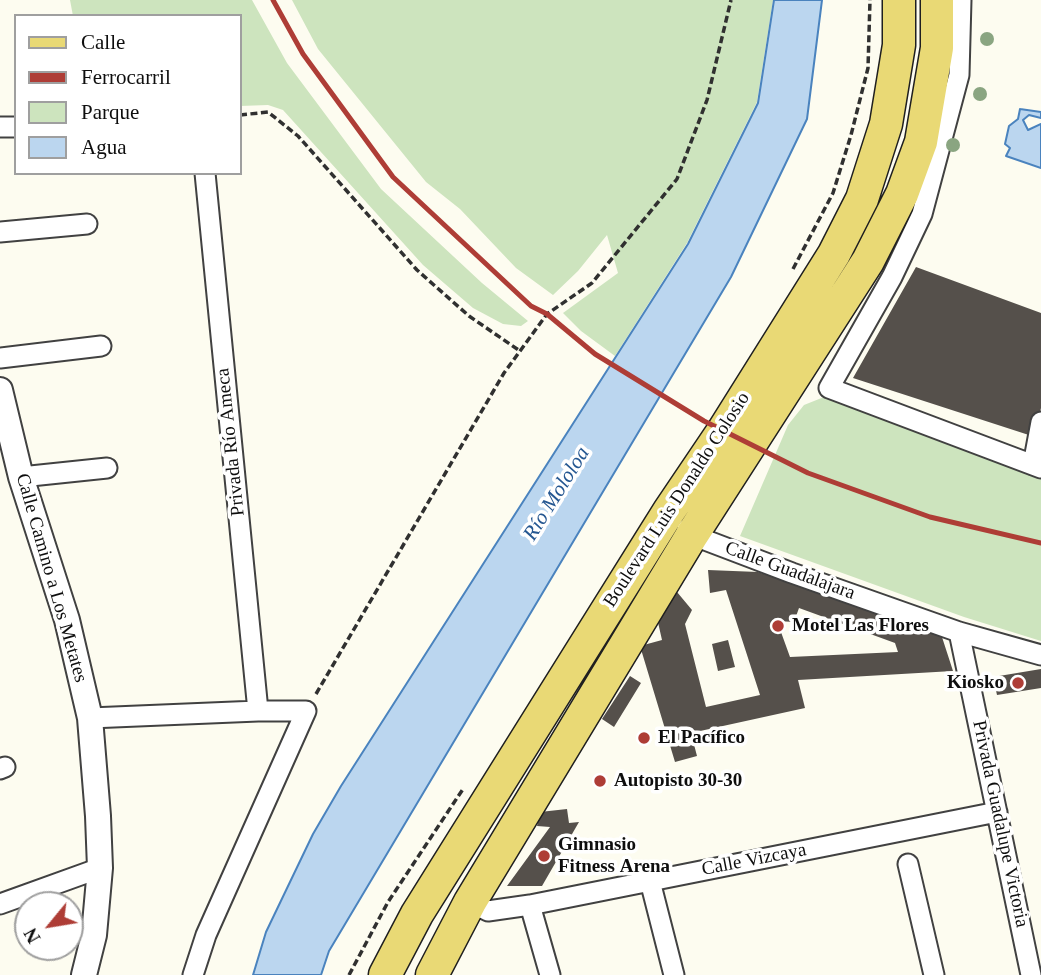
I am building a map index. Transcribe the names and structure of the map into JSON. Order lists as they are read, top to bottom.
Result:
{
  "streets": {
    "main road": ["Boulevard Luis Donaldo Colosio"],
    "street": [
      "Privada Río Ameca",
      "Calle Guadalajara",
      "Calle Camino a Los Metates",
      "Privada Guadalupe Victoria",
      "Calle Vizcaya"
    ]
  },
  "crossings": [
    ["Boulevard Luis Donaldo Colosio", "Calle Guadalajara"],
    ["Boulevard Luis Donaldo Colosio", "Calle Vizcaya"],
    ["Calle Guadalajara", "Privada Guadalupe Victoria"],
    ["Privada Guadalupe Victoria", "Calle Vizcaya"]
  ],
  "water": ["Río Mololoa"],
  "places": [
    "Motel Las Flores",
    "Kiosko",
    "El Pacífico",
    "Autopisto 30-30",
    "Gimnasio Fitness Arena"
  ],
  "legend": [
    "Calle",
    "Ferrocarril",
    "Parque",
    "Agua"
  ],
  "north": "bottom left"
}
